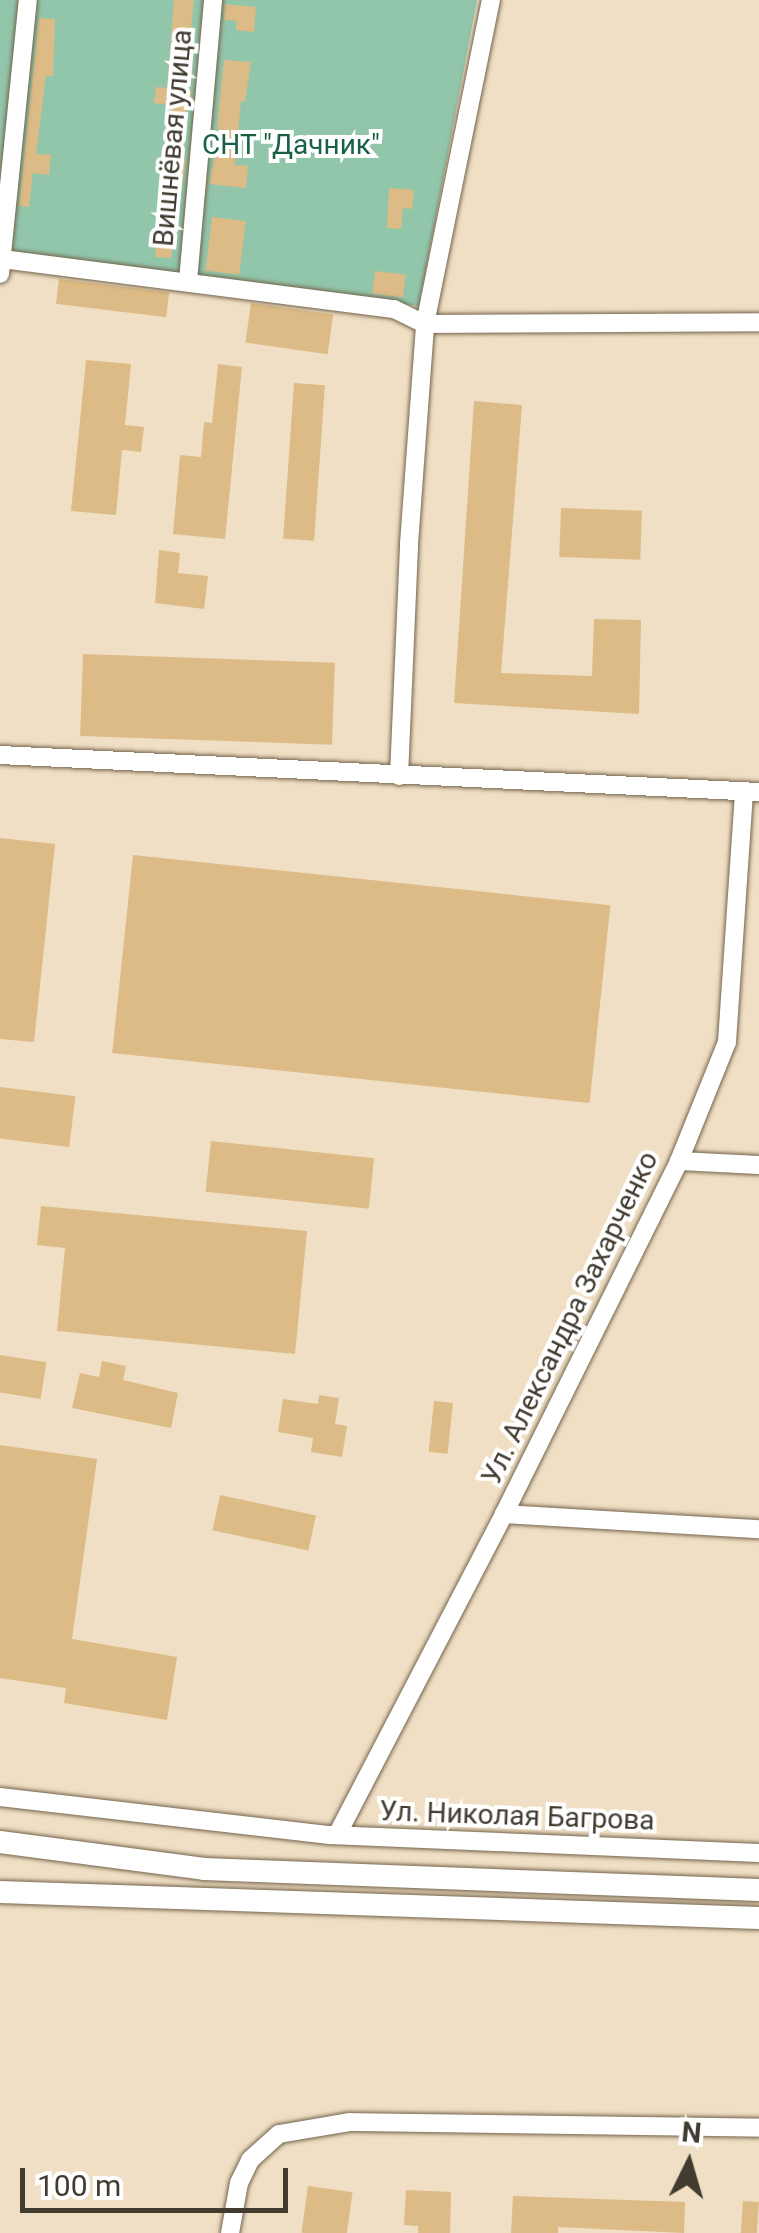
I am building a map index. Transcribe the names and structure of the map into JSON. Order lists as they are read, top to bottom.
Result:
{
  "streets": {
    "street": ["Вишнёвая улица", "Ул. Александра Захарченко", "Ул. Николая Багрова"]
  },
  "crossings": [
    ["Ул. Александра Захарченко", "Ул. Николая Багрова"]
  ],
  "parks": ["СНТ \"Дачник\""],
  "scale_bar": "100 m",
  "north": "top"
}
